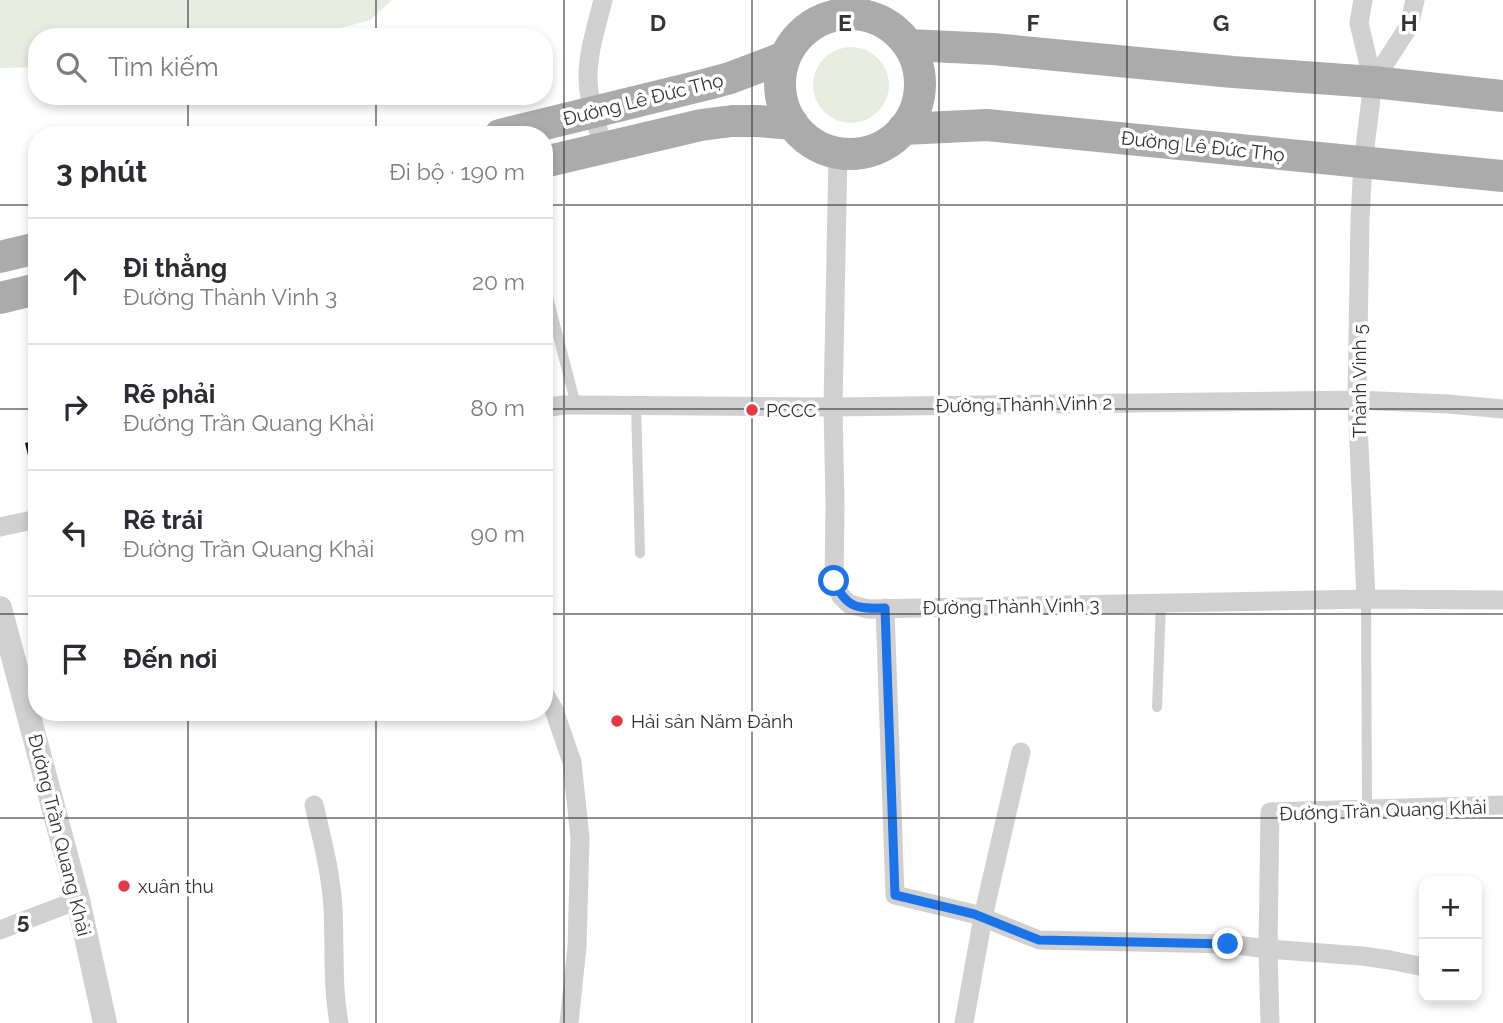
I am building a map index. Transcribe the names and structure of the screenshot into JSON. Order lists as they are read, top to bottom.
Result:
{
  "streets": {
    "main road": ["Đường Lê Đức Thọ"],
    "street": [
      "Thành Vinh 5",
      "Đường Thành Vinh 2",
      "Đường Thành Vinh 3",
      "Đường Trần Quang Khải"
    ]
  },
  "crossings": [
    ["Đường Lê Đức Thọ", "Thành Vinh 5"],
    ["Đường Lê Đức Thọ", "Đường Thành Vinh 3"],
    ["Thành Vinh 5", "Đường Thành Vinh 2"],
    ["Thành Vinh 5", "Đường Thành Vinh 3"],
    ["Đường Thành Vinh 2", "Đường Thành Vinh 3"]
  ],
  "places": ["PCCC", "Hải sản Năm Đảnh", "xuân thu"],
  "page": {
    "search": "Tìm kiếm",
    "heading": ["3 phút", "Đi bộ · 190 m"],
    "list": [
      ["Đi thẳng", "Đường Thành Vinh 3", "20 m"],
      ["Rẽ phải", "Đường Trần Quang Khải", "80 m"],
      ["Rẽ trái", "Đường Trần Quang Khải", "90 m"],
      "Đến nơi"
    ],
    "map_buttons": ["+", "−"]
  },
  "grid": {
    "columns": [
      "D",
      "E",
      "F",
      "G",
      "H"
    ],
    "rows": ["5"]
  }
}
